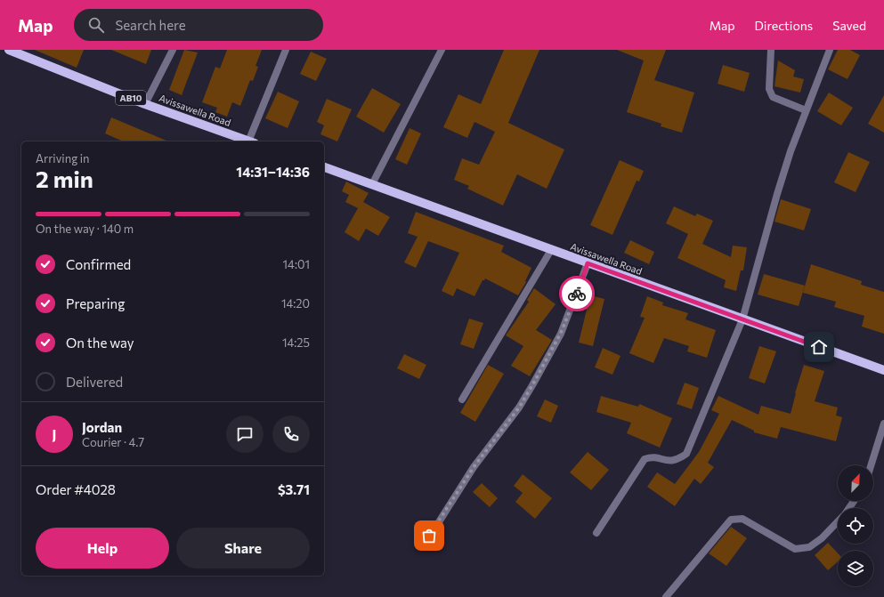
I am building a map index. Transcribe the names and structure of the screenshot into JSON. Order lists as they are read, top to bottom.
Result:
{
  "streets": {
    "main road": ["AB10", "Avissawella Road"]
  },
  "north": "top right",
  "page": {
    "header": "Map",
    "search": "Search here",
    "nav": ["Map", "Directions", "Saved"],
    "heading": ["2 min", "Arriving in", "14:31–14:36"],
    "panel": [
      "Jordan",
      "Courier · 4.7",
      "Order #4028",
      "$3.71"
    ],
    "bar": "On the way · 140 m",
    "list": [
      ["Confirmed", "14:01"],
      ["Preparing", "14:20"],
      ["On the way", "14:25"],
      "Delivered"
    ],
    "round": "J",
    "buttons": ["Help", "Share"]
  }
}
